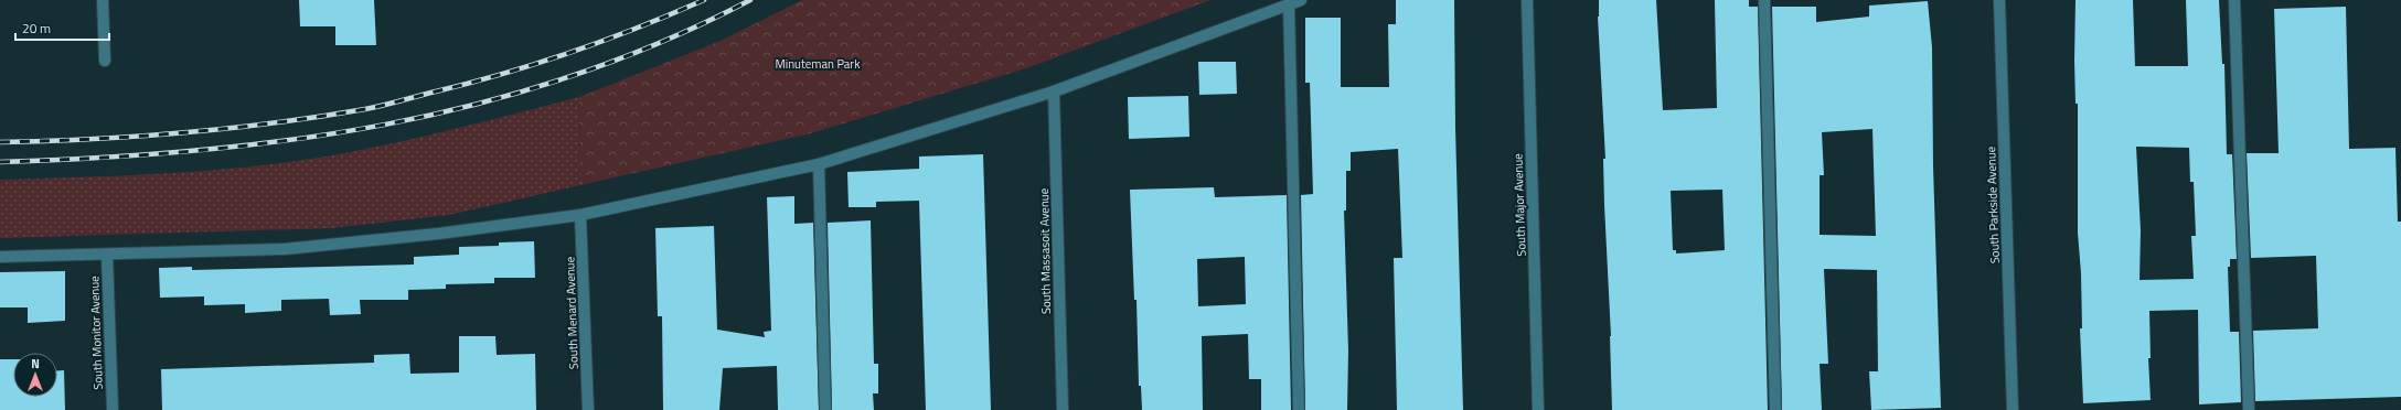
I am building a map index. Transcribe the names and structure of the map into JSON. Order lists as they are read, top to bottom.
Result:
{
  "streets": {
    "street": [
      "South Major Avenue",
      "South Parkside Avenue",
      "South Massasoit Avenue",
      "South Menard Avenue",
      "South Monitor Avenue"
    ]
  },
  "parks": ["Minuteman Park"],
  "scale_bar": "20 m",
  "north": "top"
}
